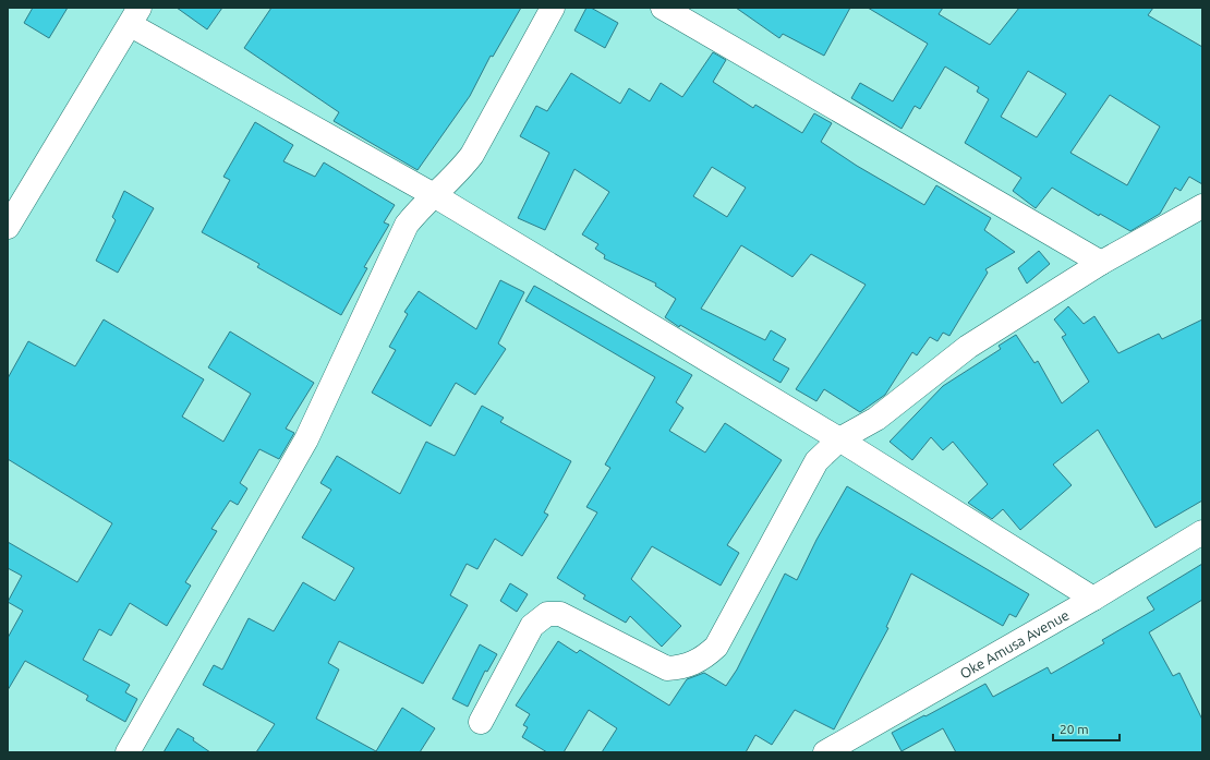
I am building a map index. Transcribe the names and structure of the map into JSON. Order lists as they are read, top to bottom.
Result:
{
  "streets": {
    "street": ["Oke Amusa Avenue"]
  },
  "scale_bar": "20 m"
}
